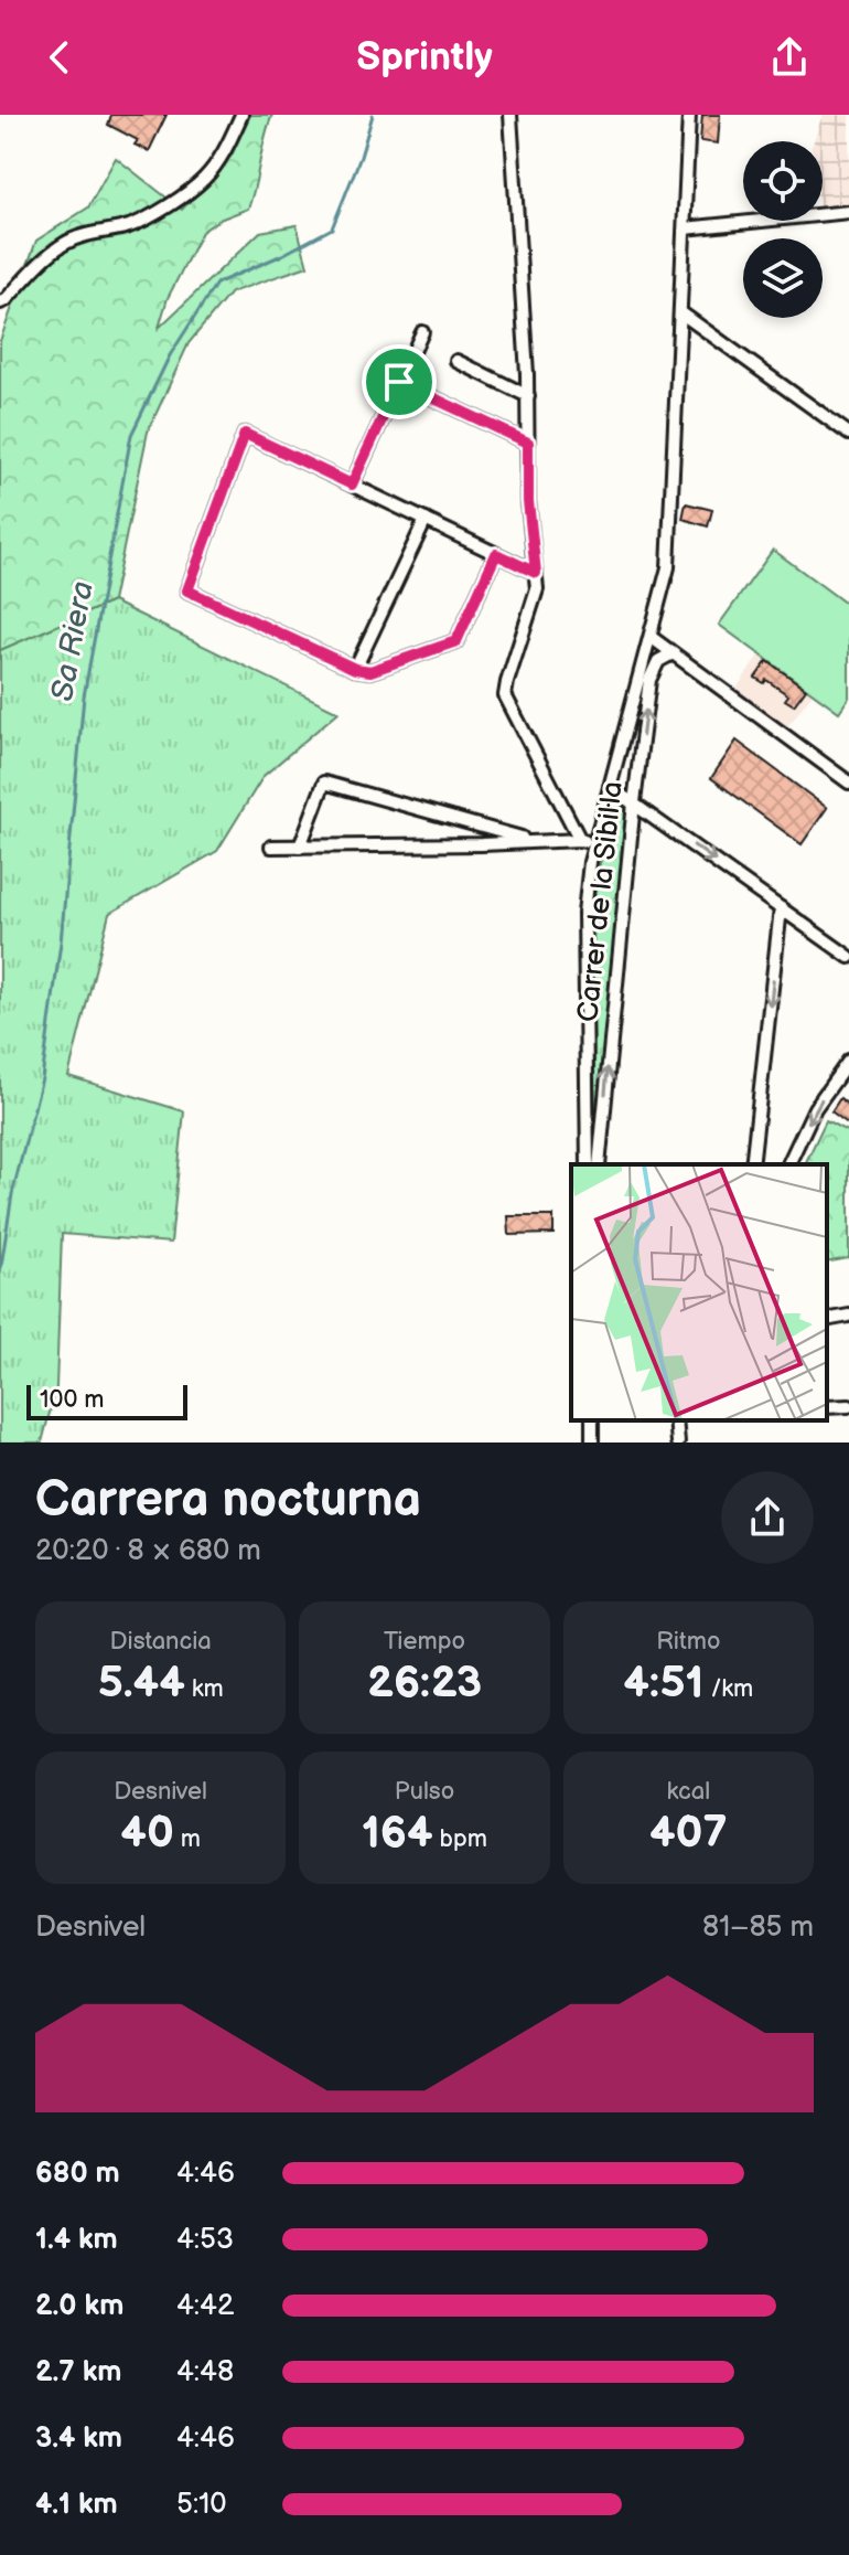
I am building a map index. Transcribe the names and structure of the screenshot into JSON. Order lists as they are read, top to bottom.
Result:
{
  "streets": {
    "street": ["Carrer de la Sibil·la"]
  },
  "water": ["Sa Riera"],
  "scale_bar": "100 m",
  "page": {
    "header": "Sprintly",
    "scale": "100 m",
    "heading": ["Carrera nocturna", "20:20 · 8 × 680 m"],
    "stats": [
      ["Distancia", "5.44 km"],
      ["Tiempo", "26:23"],
      ["Ritmo", "4:51 /km"],
      ["Desnivel", "40 m"],
      ["Pulso", "164 bpm"],
      ["kcal", "407"]
    ],
    "chart": ["Desnivel", "81–85 m"],
    "list": [
      {
        "name": "680 m",
        "note": "4:46"
      },
      {
        "name": "1.4 km",
        "note": "4:53"
      },
      {
        "name": "2.0 km",
        "note": "4:42"
      },
      {
        "name": "2.7 km",
        "note": "4:48"
      },
      {
        "name": "3.4 km",
        "note": "4:46"
      },
      {
        "name": "4.1 km",
        "note": "5:10"
      }
    ]
  }
}
